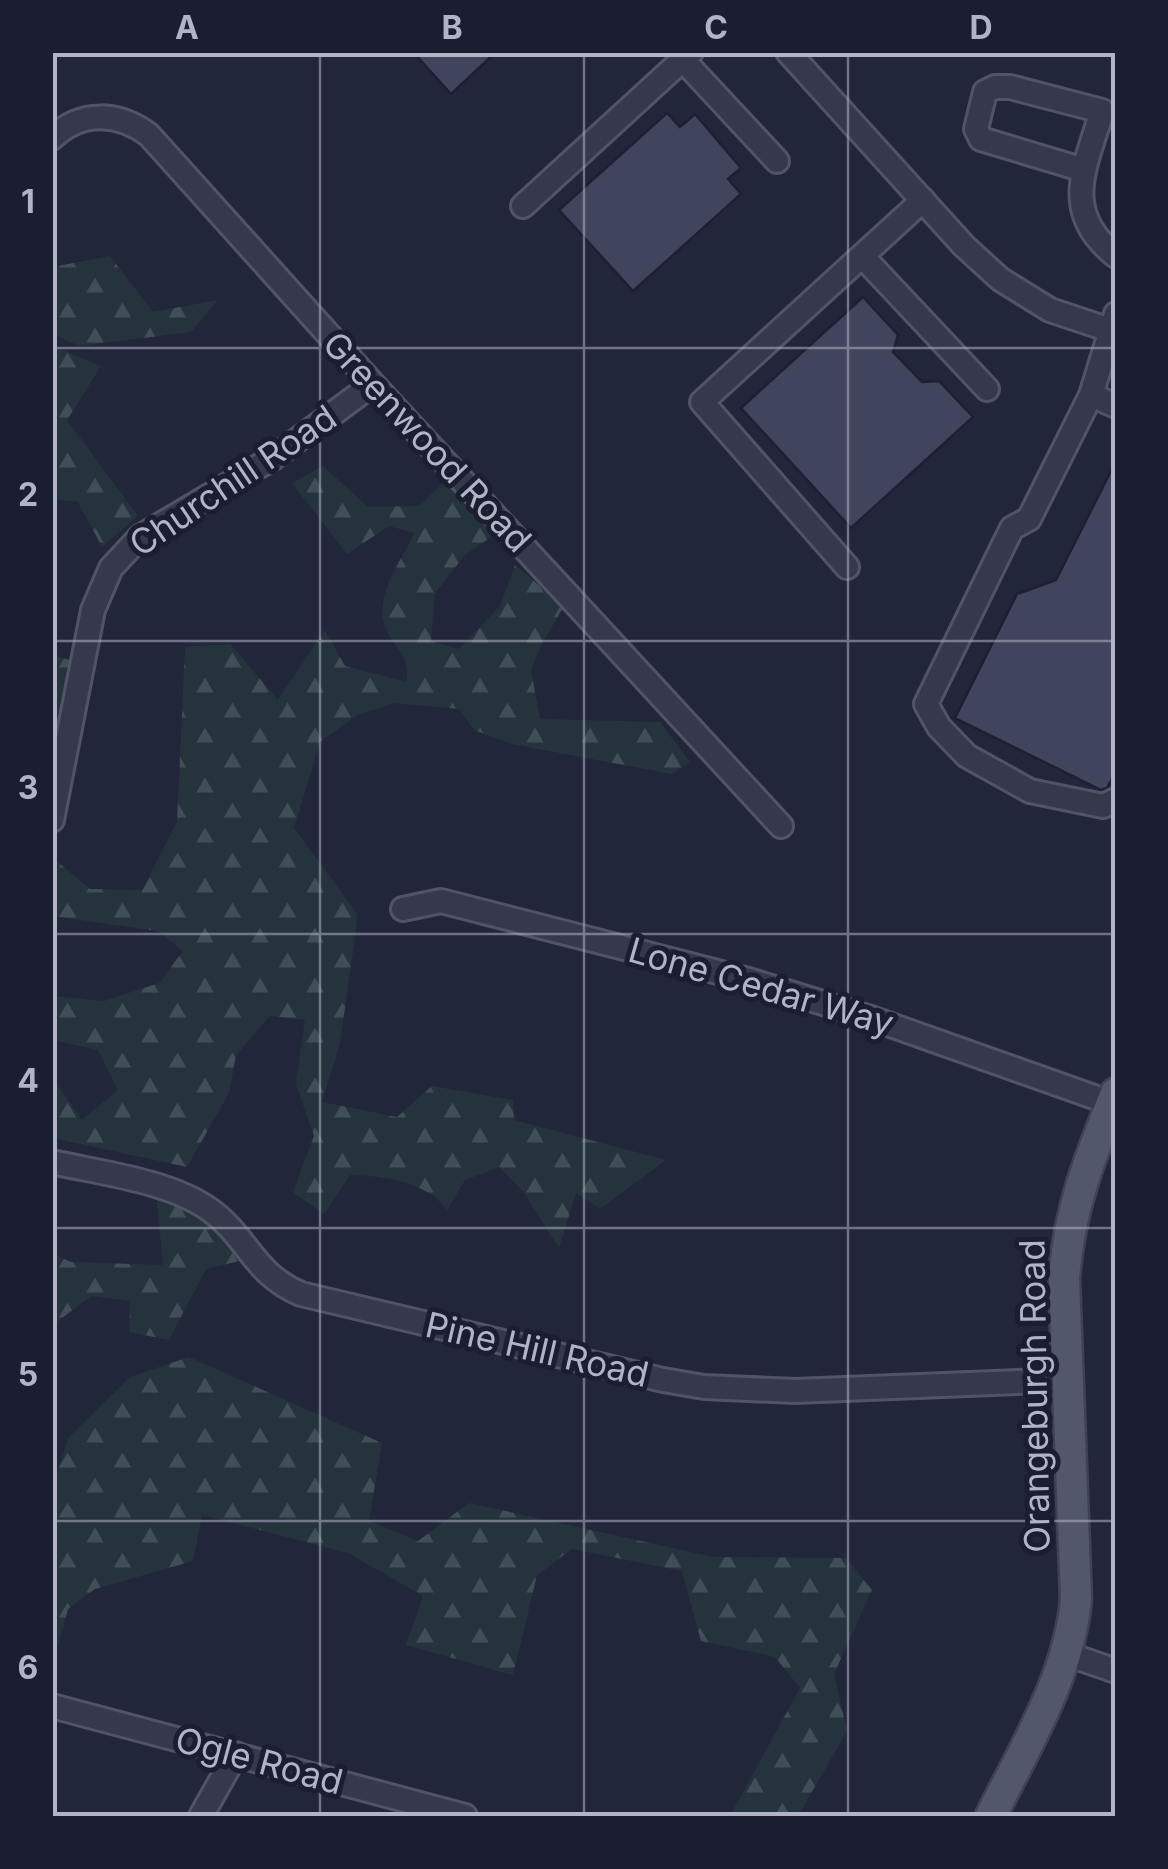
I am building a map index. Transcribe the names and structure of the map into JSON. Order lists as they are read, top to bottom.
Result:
{
  "streets": {
    "main road": ["Orangeburgh Road"],
    "street": [
      "Greenwood Road",
      "Churchill Road",
      "Lone Cedar Way",
      "Pine Hill Road",
      "Ogle Road"
    ]
  },
  "crossings": [
    ["Greenwood Road", "Churchill Road"],
    ["Lone Cedar Way", "Orangeburgh Road"],
    ["Pine Hill Road", "Orangeburgh Road"]
  ],
  "grid": {
    "columns": [
      "A",
      "B",
      "C",
      "D"
    ],
    "rows": [
      "1",
      "2",
      "3",
      "4",
      "5",
      "6"
    ]
  }
}
